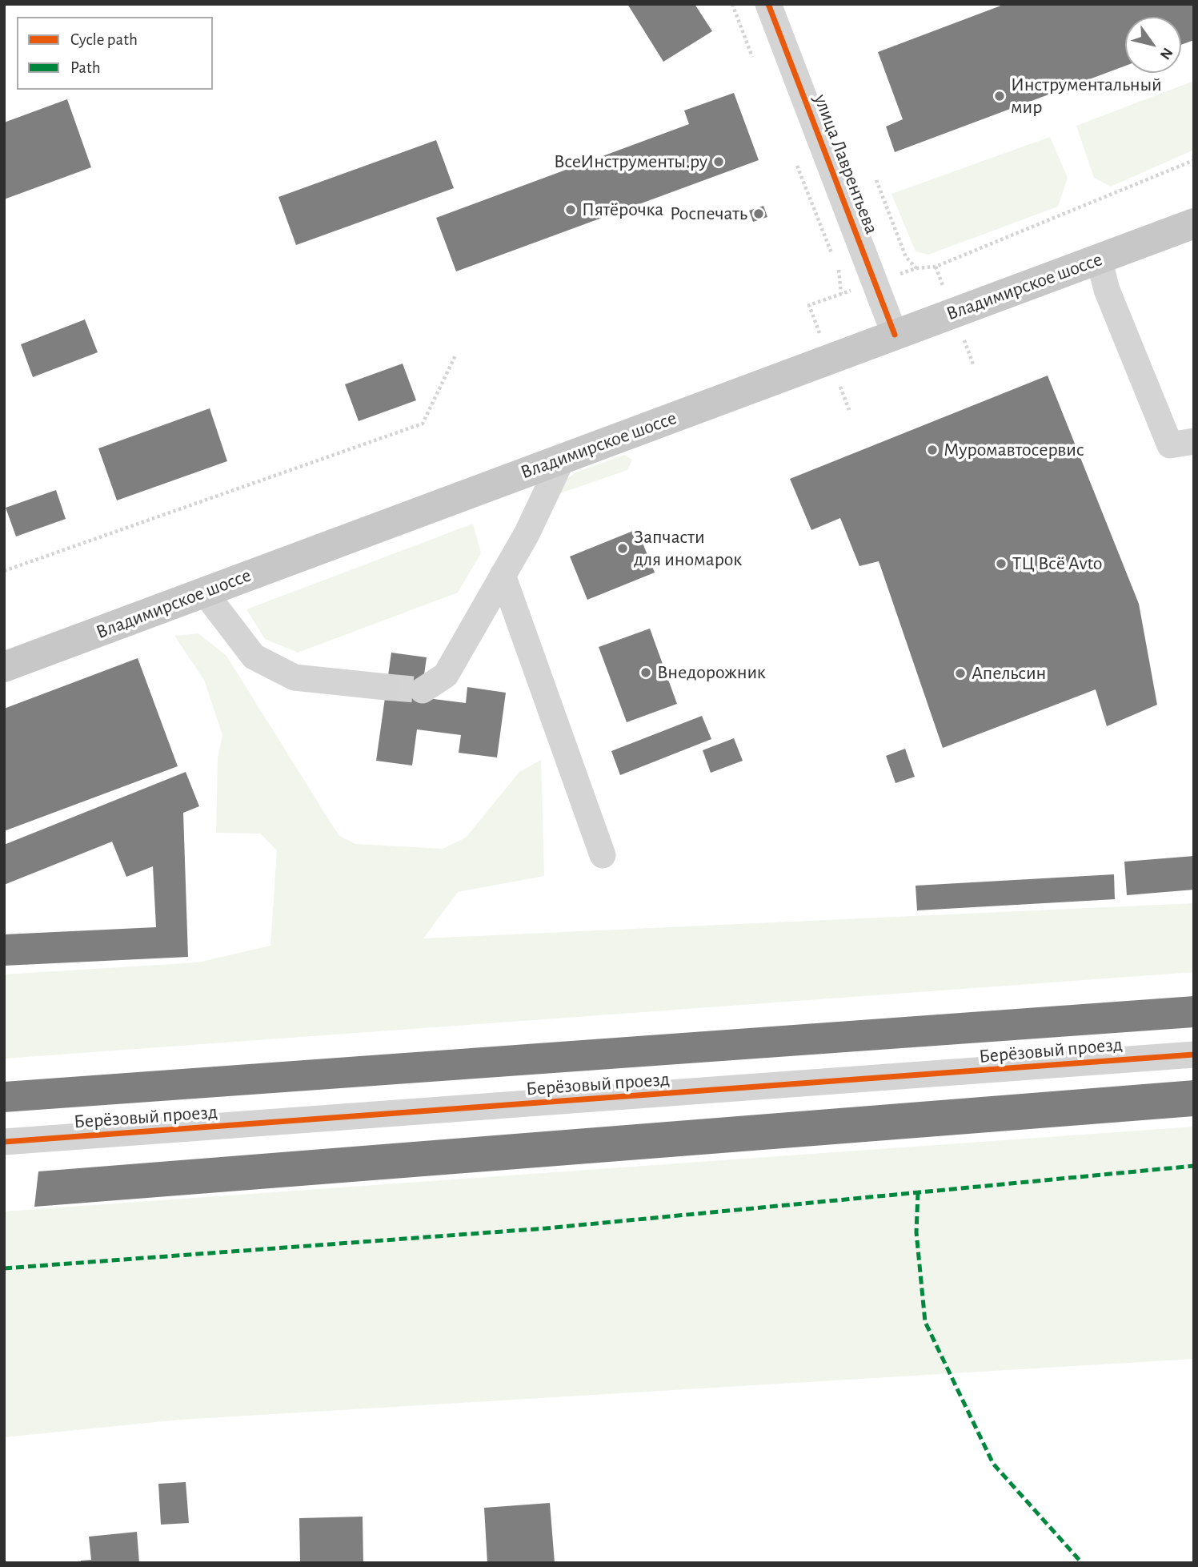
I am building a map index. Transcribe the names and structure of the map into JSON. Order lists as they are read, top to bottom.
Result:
{
  "streets": {
    "main road": ["Владимирское шоссе"],
    "street": ["улица Лаврентьева", "Берёзовый проезд"]
  },
  "crossings": [
    ["улица Лаврентьева", "Владимирское шоссе"]
  ],
  "places": [
    "Инструментальный мир",
    "ВсеИнструменты.ру",
    "Пятёрочка",
    "Роспечать",
    "Муромавтосервис",
    "Запчасти для иномарок",
    "ТЦ Всё Avto",
    "Внедорожник",
    "Апельсин"
  ],
  "legend": ["Cycle path", "Path"],
  "north": "bottom right"
}
